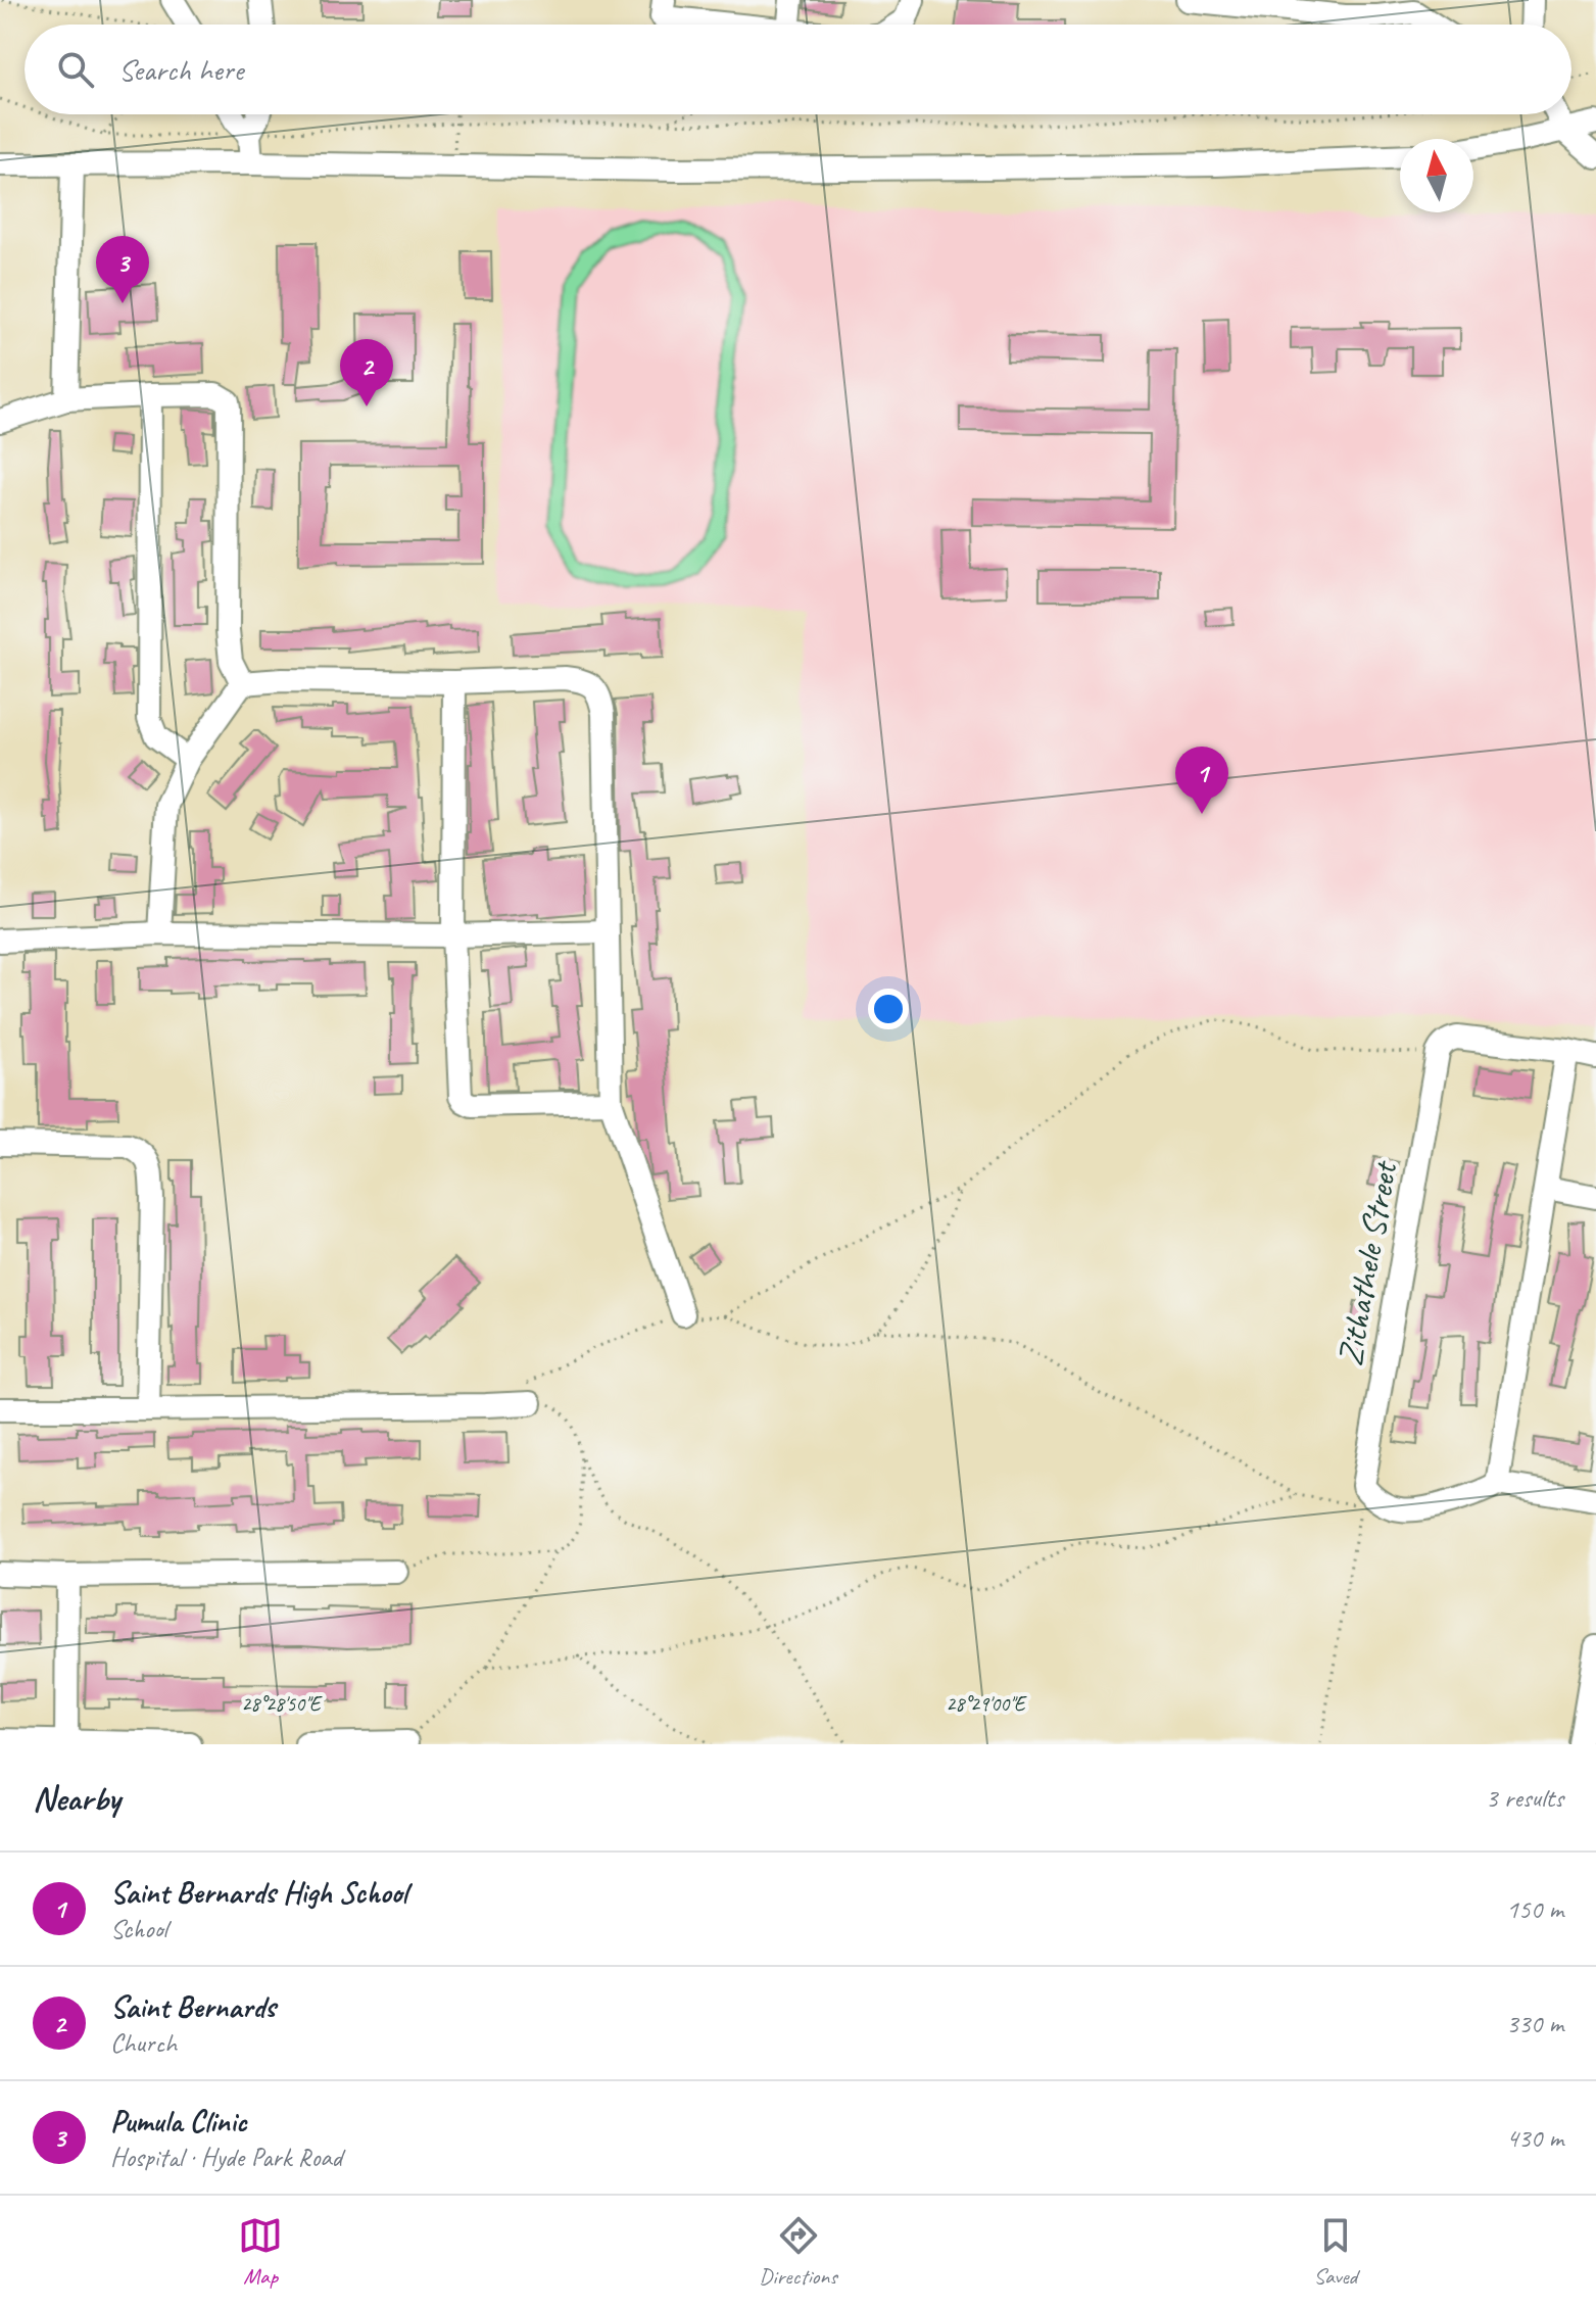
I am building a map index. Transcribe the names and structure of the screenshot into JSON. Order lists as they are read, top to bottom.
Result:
{
  "streets": {
    "street": ["Zithathele Street"]
  },
  "north": "top",
  "page": {
    "search": "Search here",
    "pins": ["3", "2", "1"],
    "heading": ["Nearby", "3 results"],
    "list": [
      {
        "mark": "1",
        "name": "Saint Bernards High School",
        "note": "School",
        "value": "150 m"
      },
      {
        "mark": "2",
        "name": "Saint Bernards",
        "note": "Church",
        "value": "330 m"
      },
      {
        "mark": "3",
        "name": "Pumula Clinic",
        "note": "Hospital · Hyde Park Road",
        "value": "430 m"
      }
    ],
    "nav": ["Map", "Directions", "Saved"]
  },
  "coordinates": ["28°28'50\"E", "28°29'00\"E"]
}
